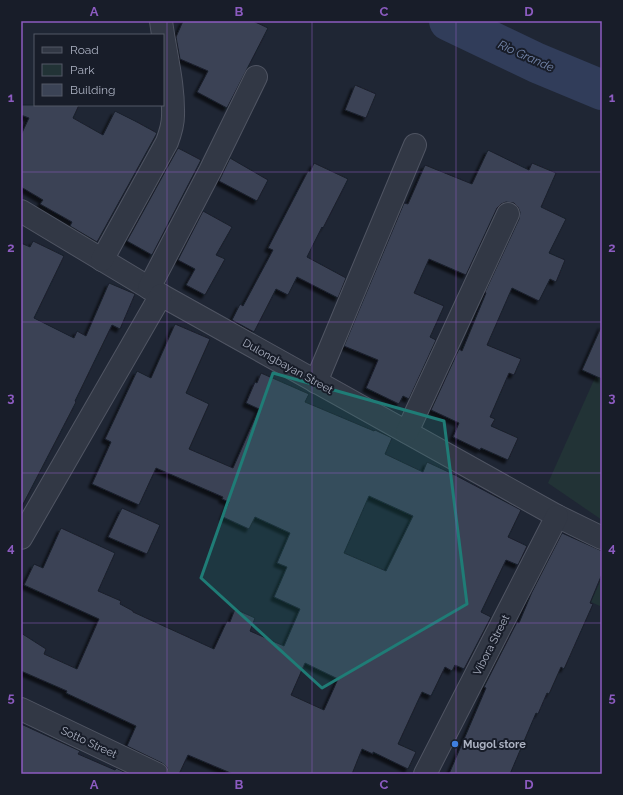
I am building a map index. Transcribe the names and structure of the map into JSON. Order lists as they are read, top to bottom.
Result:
{
  "streets": {
    "street": ["Dulongbayan Street", "Vibora Street", "Sotto Street"]
  },
  "crossings": [
    ["Dulongbayan Street", "Vibora Street"]
  ],
  "water": ["Rio Grande"],
  "places": ["Mugol store"],
  "legend": ["Road", "Park", "Building"],
  "grid": {
    "columns": [
      "A",
      "B",
      "C",
      "D"
    ],
    "rows": [
      "1",
      "2",
      "3",
      "4",
      "5"
    ]
  }
}
